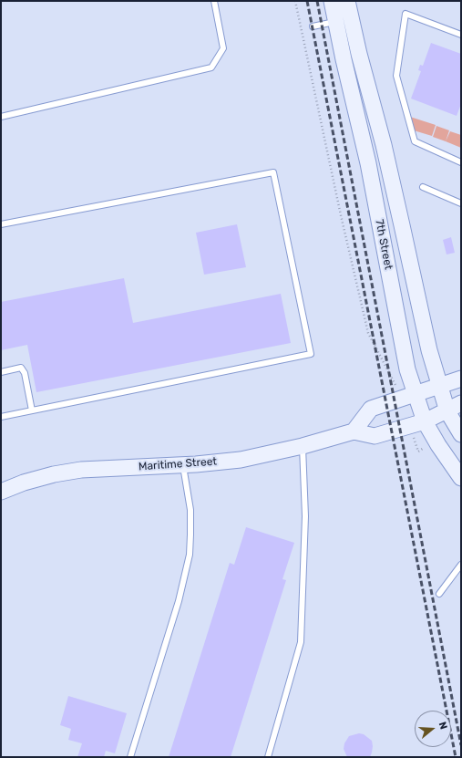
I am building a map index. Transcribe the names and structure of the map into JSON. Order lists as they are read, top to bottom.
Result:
{
  "streets": {
    "main road": ["7th Street", "Maritime Street"]
  },
  "crossings": [
    ["7th Street", "Maritime Street"]
  ],
  "north": "right"
}
